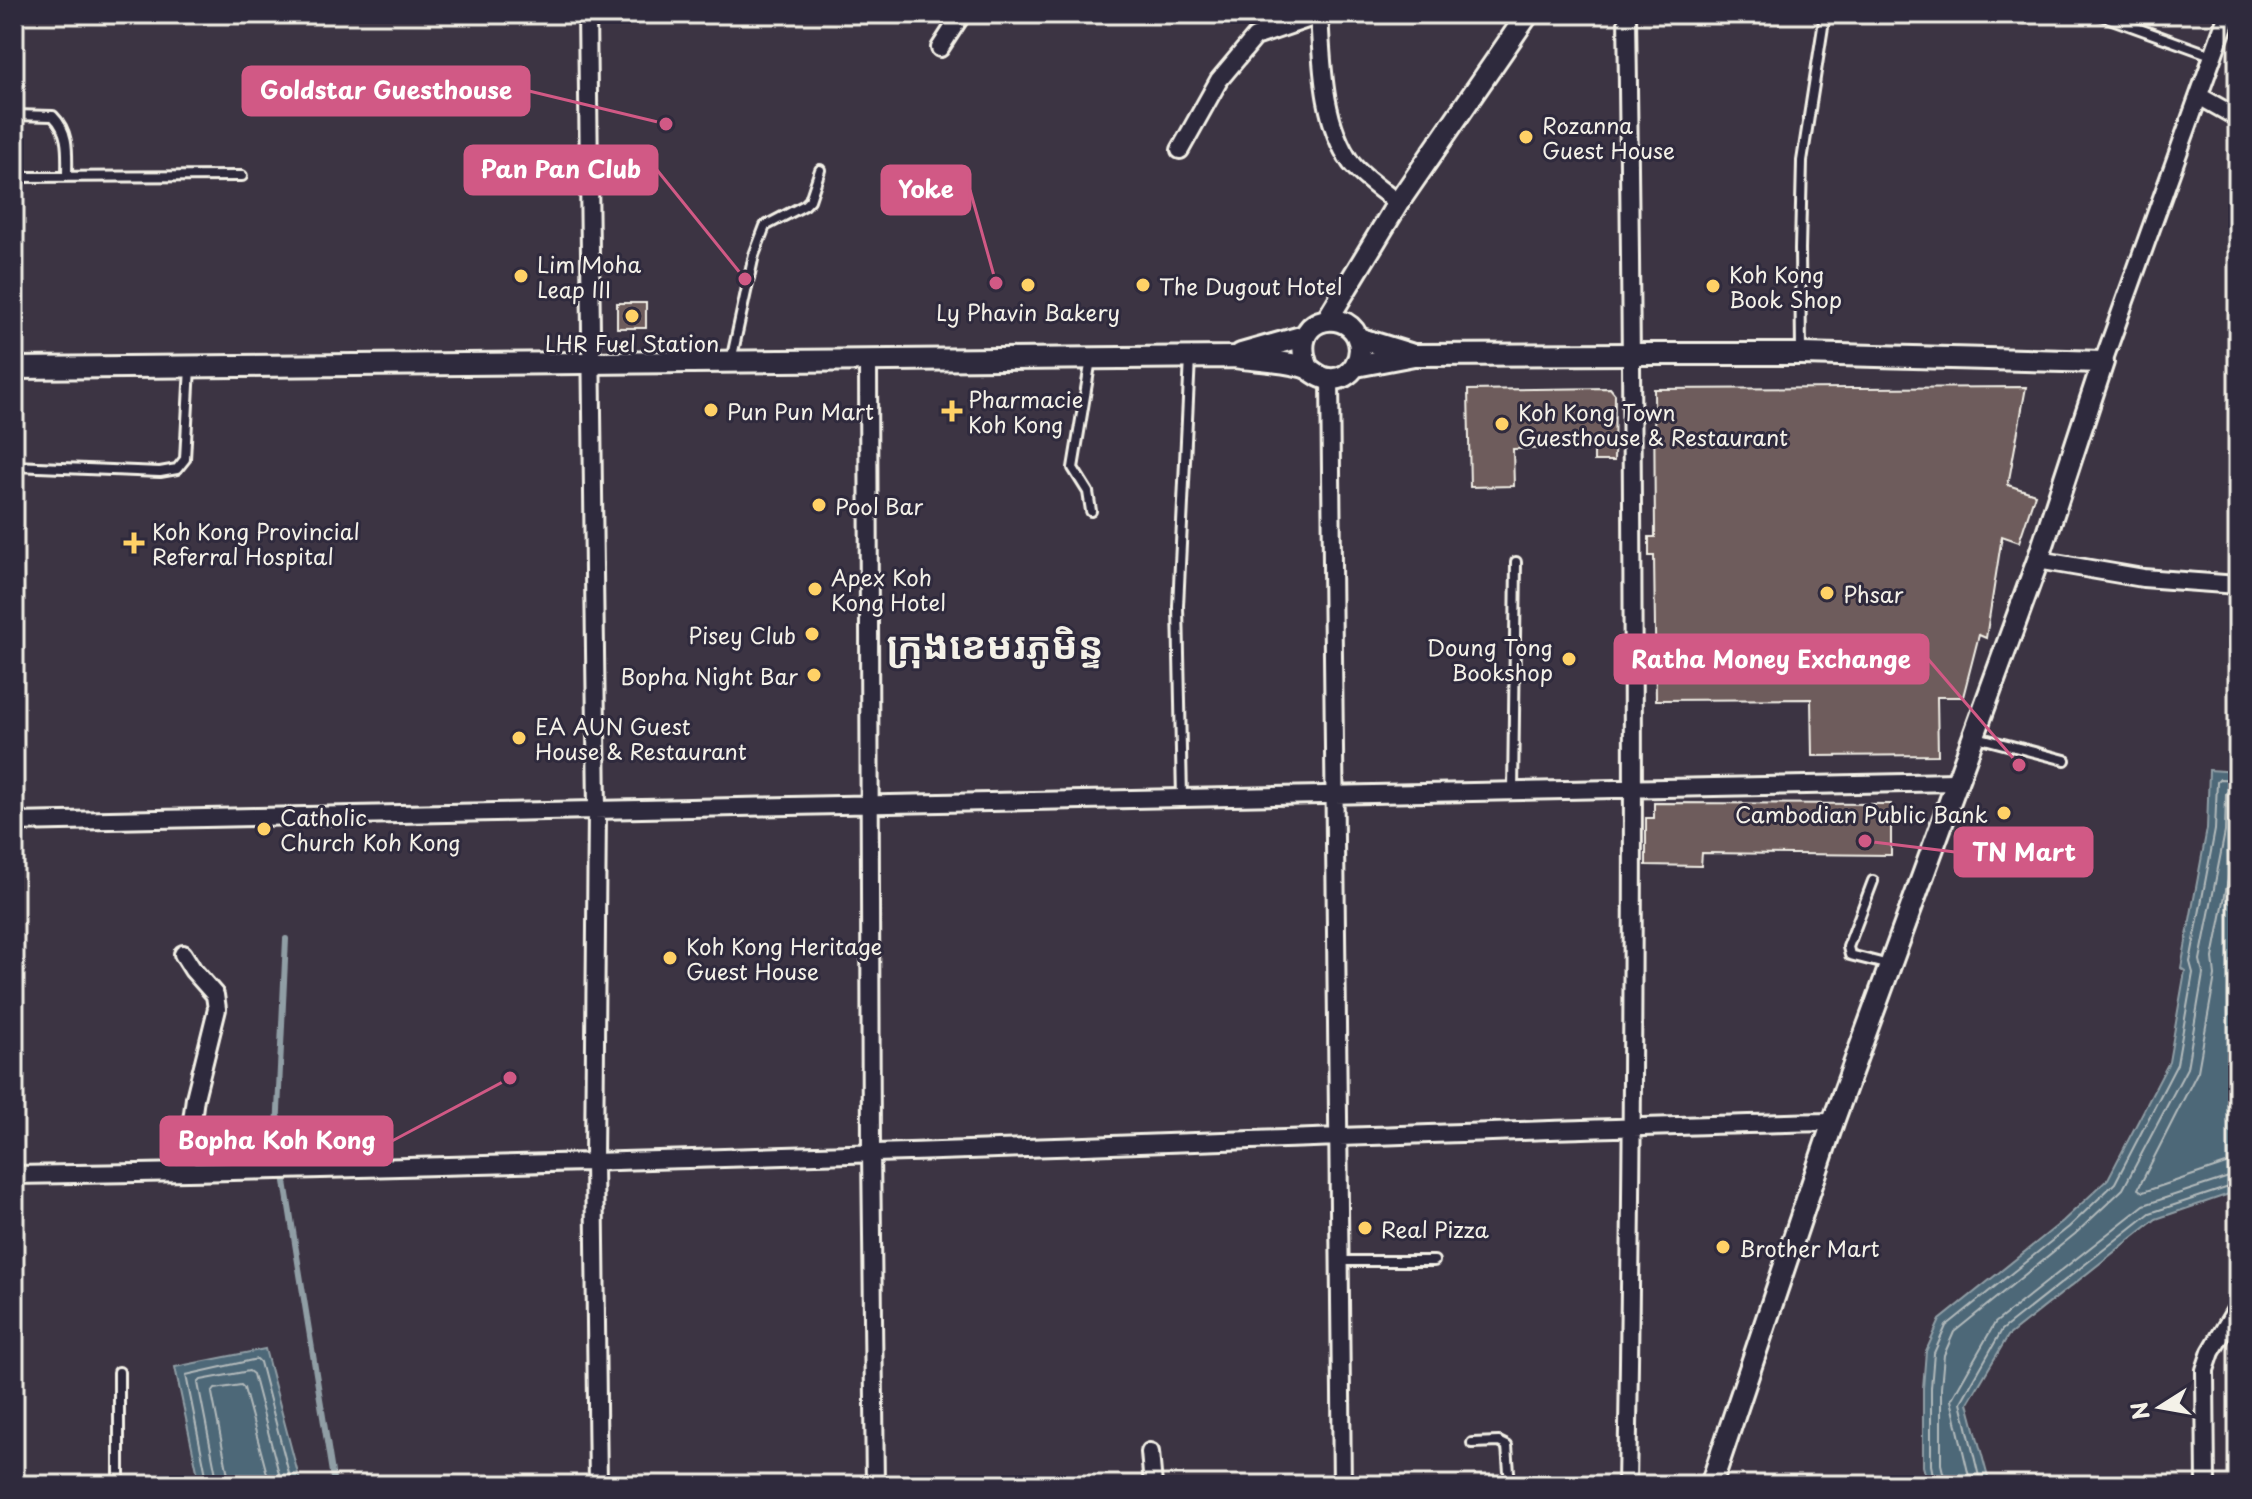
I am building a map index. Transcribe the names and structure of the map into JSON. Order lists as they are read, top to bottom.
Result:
{
  "districts": ["ក្រុងខេមរភូមិន្ទ"],
  "places": {
    "other": [
      "Goldstar Guesthouse",
      "Rozanna Guest House",
      "Lim Moha Leap III",
      "Pan Pan Club",
      "Yoke",
      "Ly Phavin Bakery",
      "The Dugout Hotel",
      "Koh Kong Book Shop",
      "LHR Fuel Station",
      "Pun Pun Mart",
      "Koh Kong Town Guesthouse & Restaurant",
      "Pool Bar",
      "Apex Koh Kong Hotel",
      "Phsar",
      "Pisey Club",
      "Doung Tong Bookshop",
      "Bopha Night Bar",
      "EA AUN Guest House & Restaurant",
      "Ratha Money Exchange",
      "Cambodian Public Bank",
      "Catholic Church Koh Kong",
      "TN Mart",
      "Koh Kong Heritage Guest House",
      "Bopha Koh Kong",
      "Real Pizza",
      "Brother Mart"
    ],
    "health": ["Pharmacie Koh Kong", "Koh Kong Provincial Referral Hospital"]
  },
  "north": "left"
}
